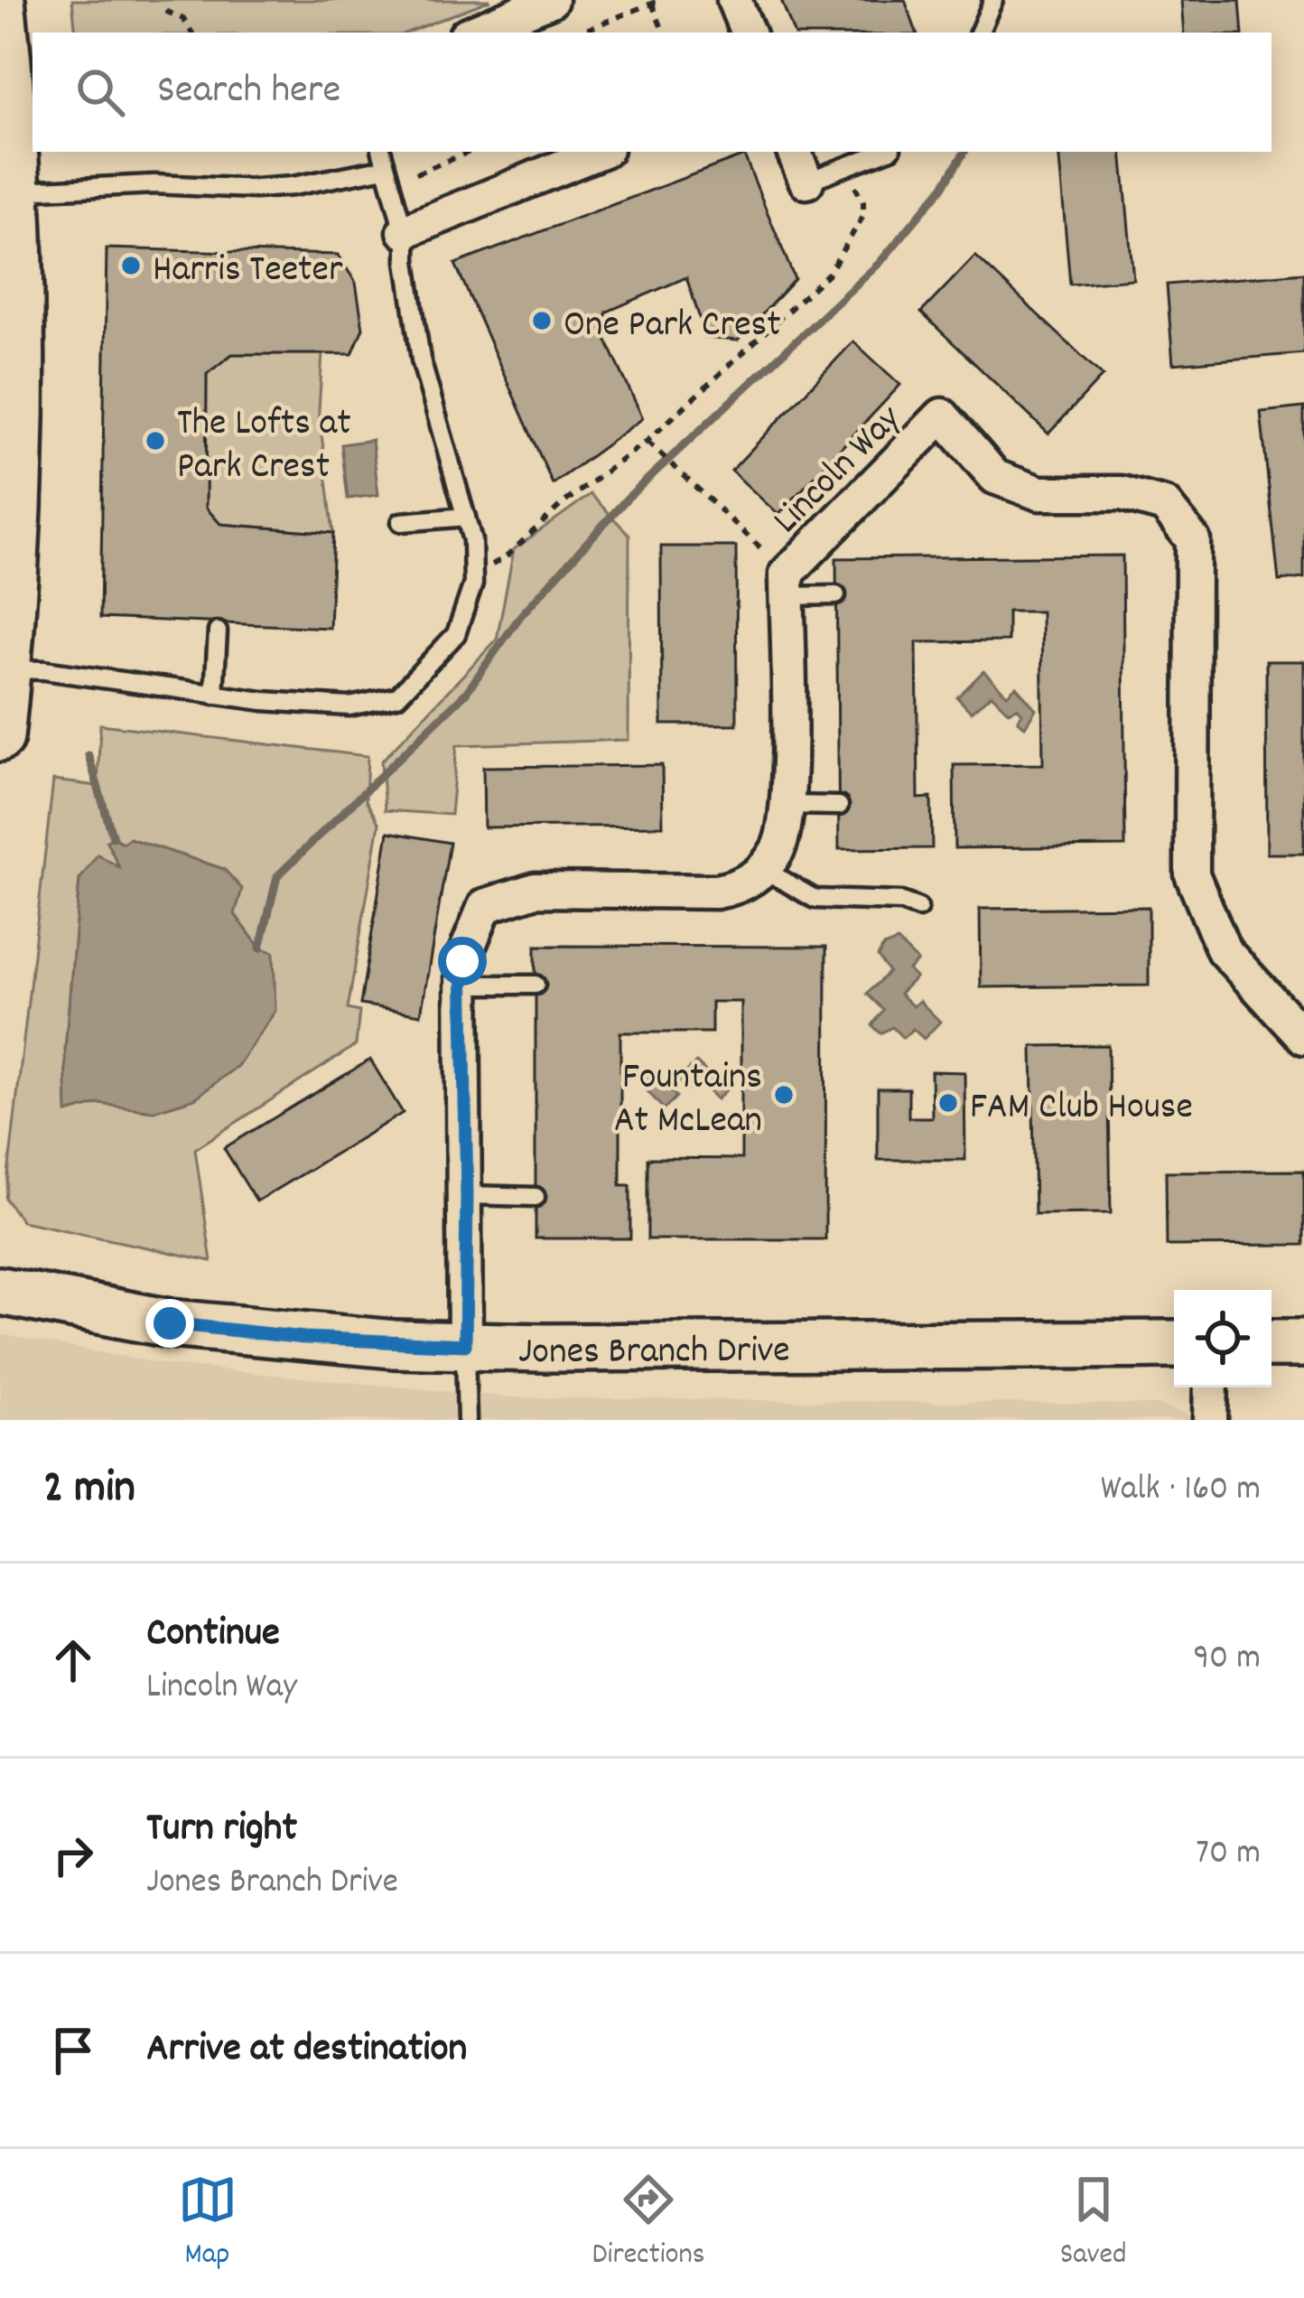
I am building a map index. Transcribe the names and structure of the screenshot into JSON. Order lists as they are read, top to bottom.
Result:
{
  "streets": {
    "main road": ["Jones Branch Drive"],
    "street": ["Lincoln Way"]
  },
  "places": [
    "Harris Teeter",
    "One Park Crest",
    "The Lofts at Park Crest",
    "Fountains At McLean",
    "FAM Club House"
  ],
  "page": {
    "search": "Search here",
    "heading": ["2 min", "Walk · 160 m"],
    "list": [
      ["Continue", "Lincoln Way", "90 m"],
      ["Turn right", "Jones Branch Drive", "70 m"],
      "Arrive at destination"
    ],
    "nav": ["Map", "Directions", "Saved"]
  }
}
